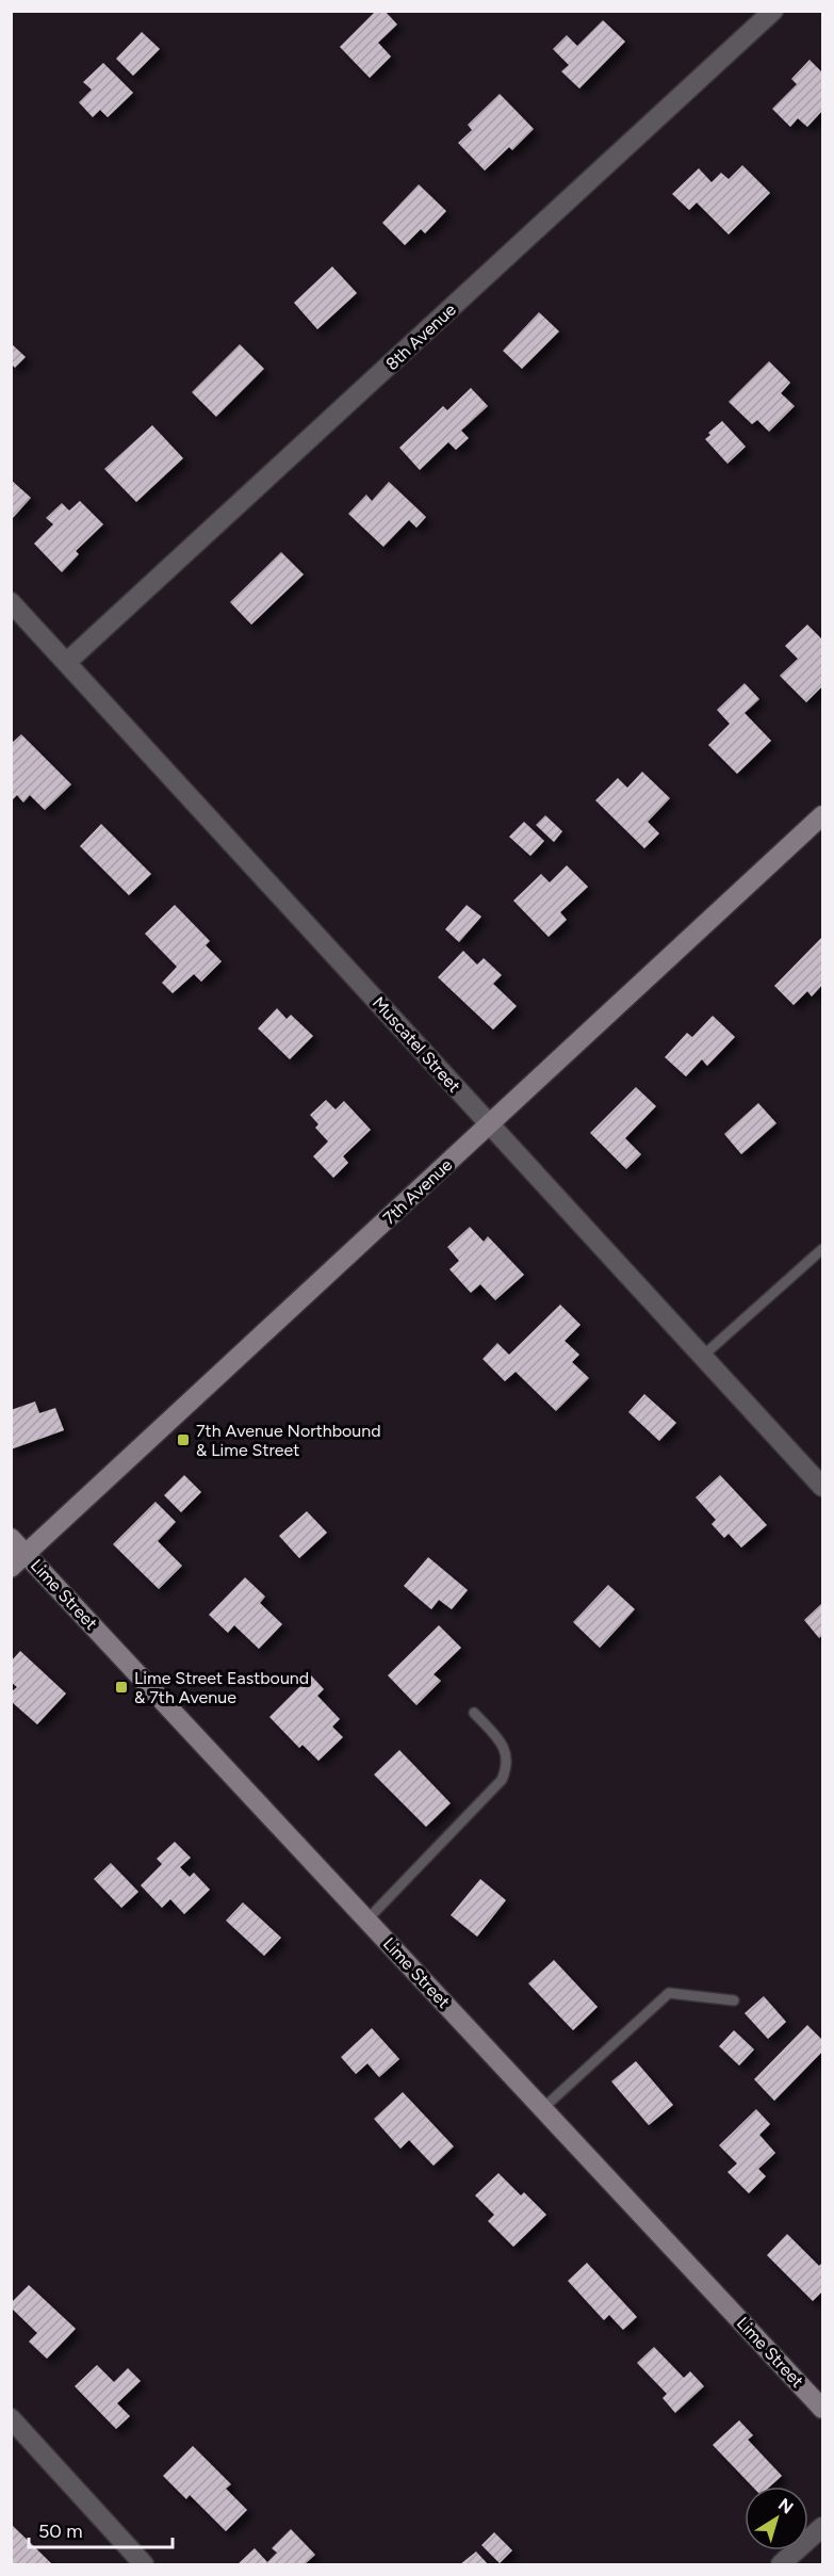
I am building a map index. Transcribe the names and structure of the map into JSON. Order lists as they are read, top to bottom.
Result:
{
  "streets": {
    "street": [
      "8th Avenue",
      "Muscatel Street",
      "7th Avenue",
      "Lime Street"
    ]
  },
  "crossings": [
    ["8th Avenue", "Muscatel Street"],
    ["Muscatel Street", "7th Avenue"],
    ["7th Avenue", "Lime Street"]
  ],
  "places": {
    "transit": ["7th Avenue Northbound & Lime Street", "Lime Street Eastbound & 7th Avenue"]
  },
  "scale_bar": "50 m",
  "north": "top right"
}
